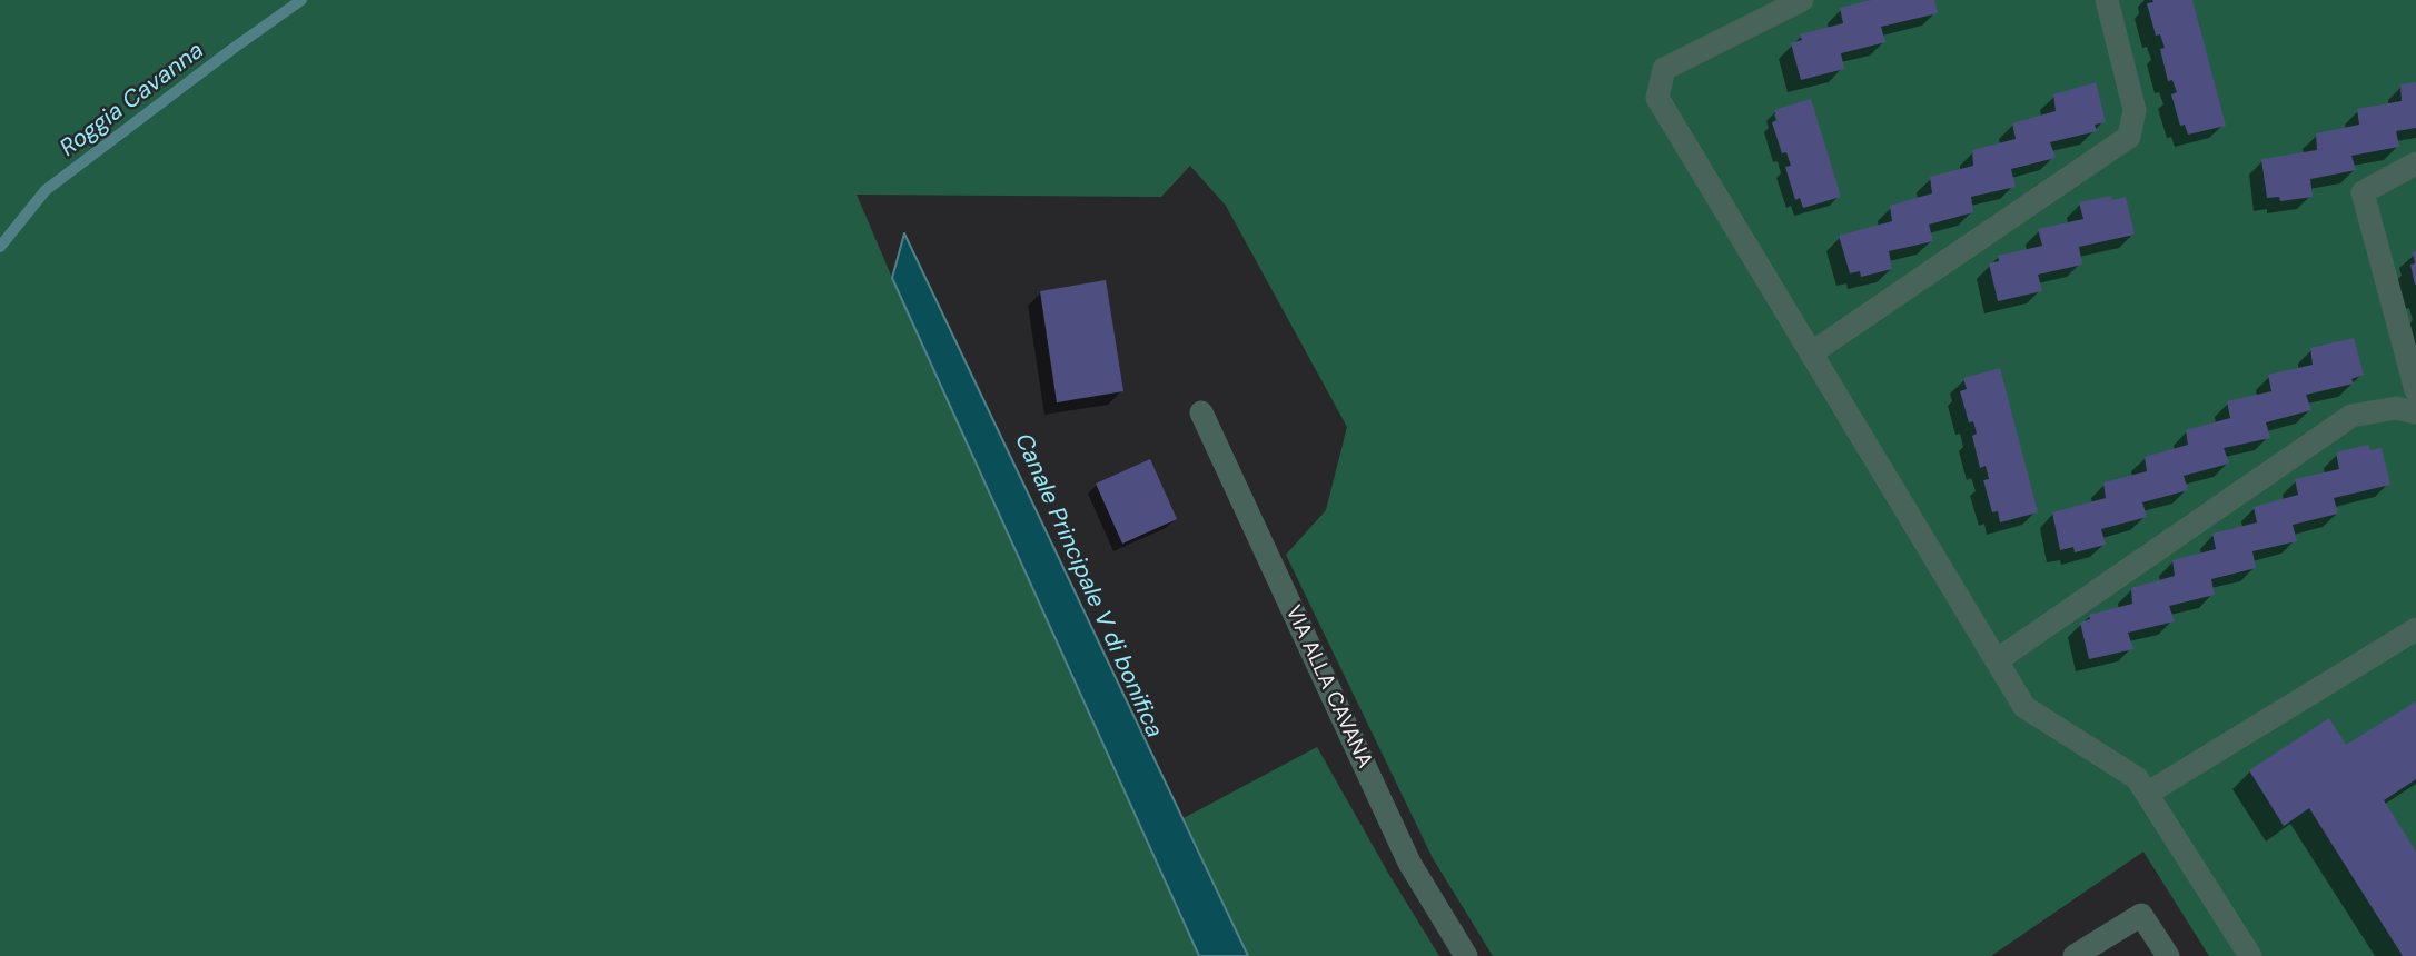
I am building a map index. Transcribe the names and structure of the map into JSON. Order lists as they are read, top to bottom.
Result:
{
  "streets": {
    "street": ["VIA ALLA CAVANA"]
  },
  "water": ["Roggia Cavanna", "Canale Principale V di bonifica"]
}
